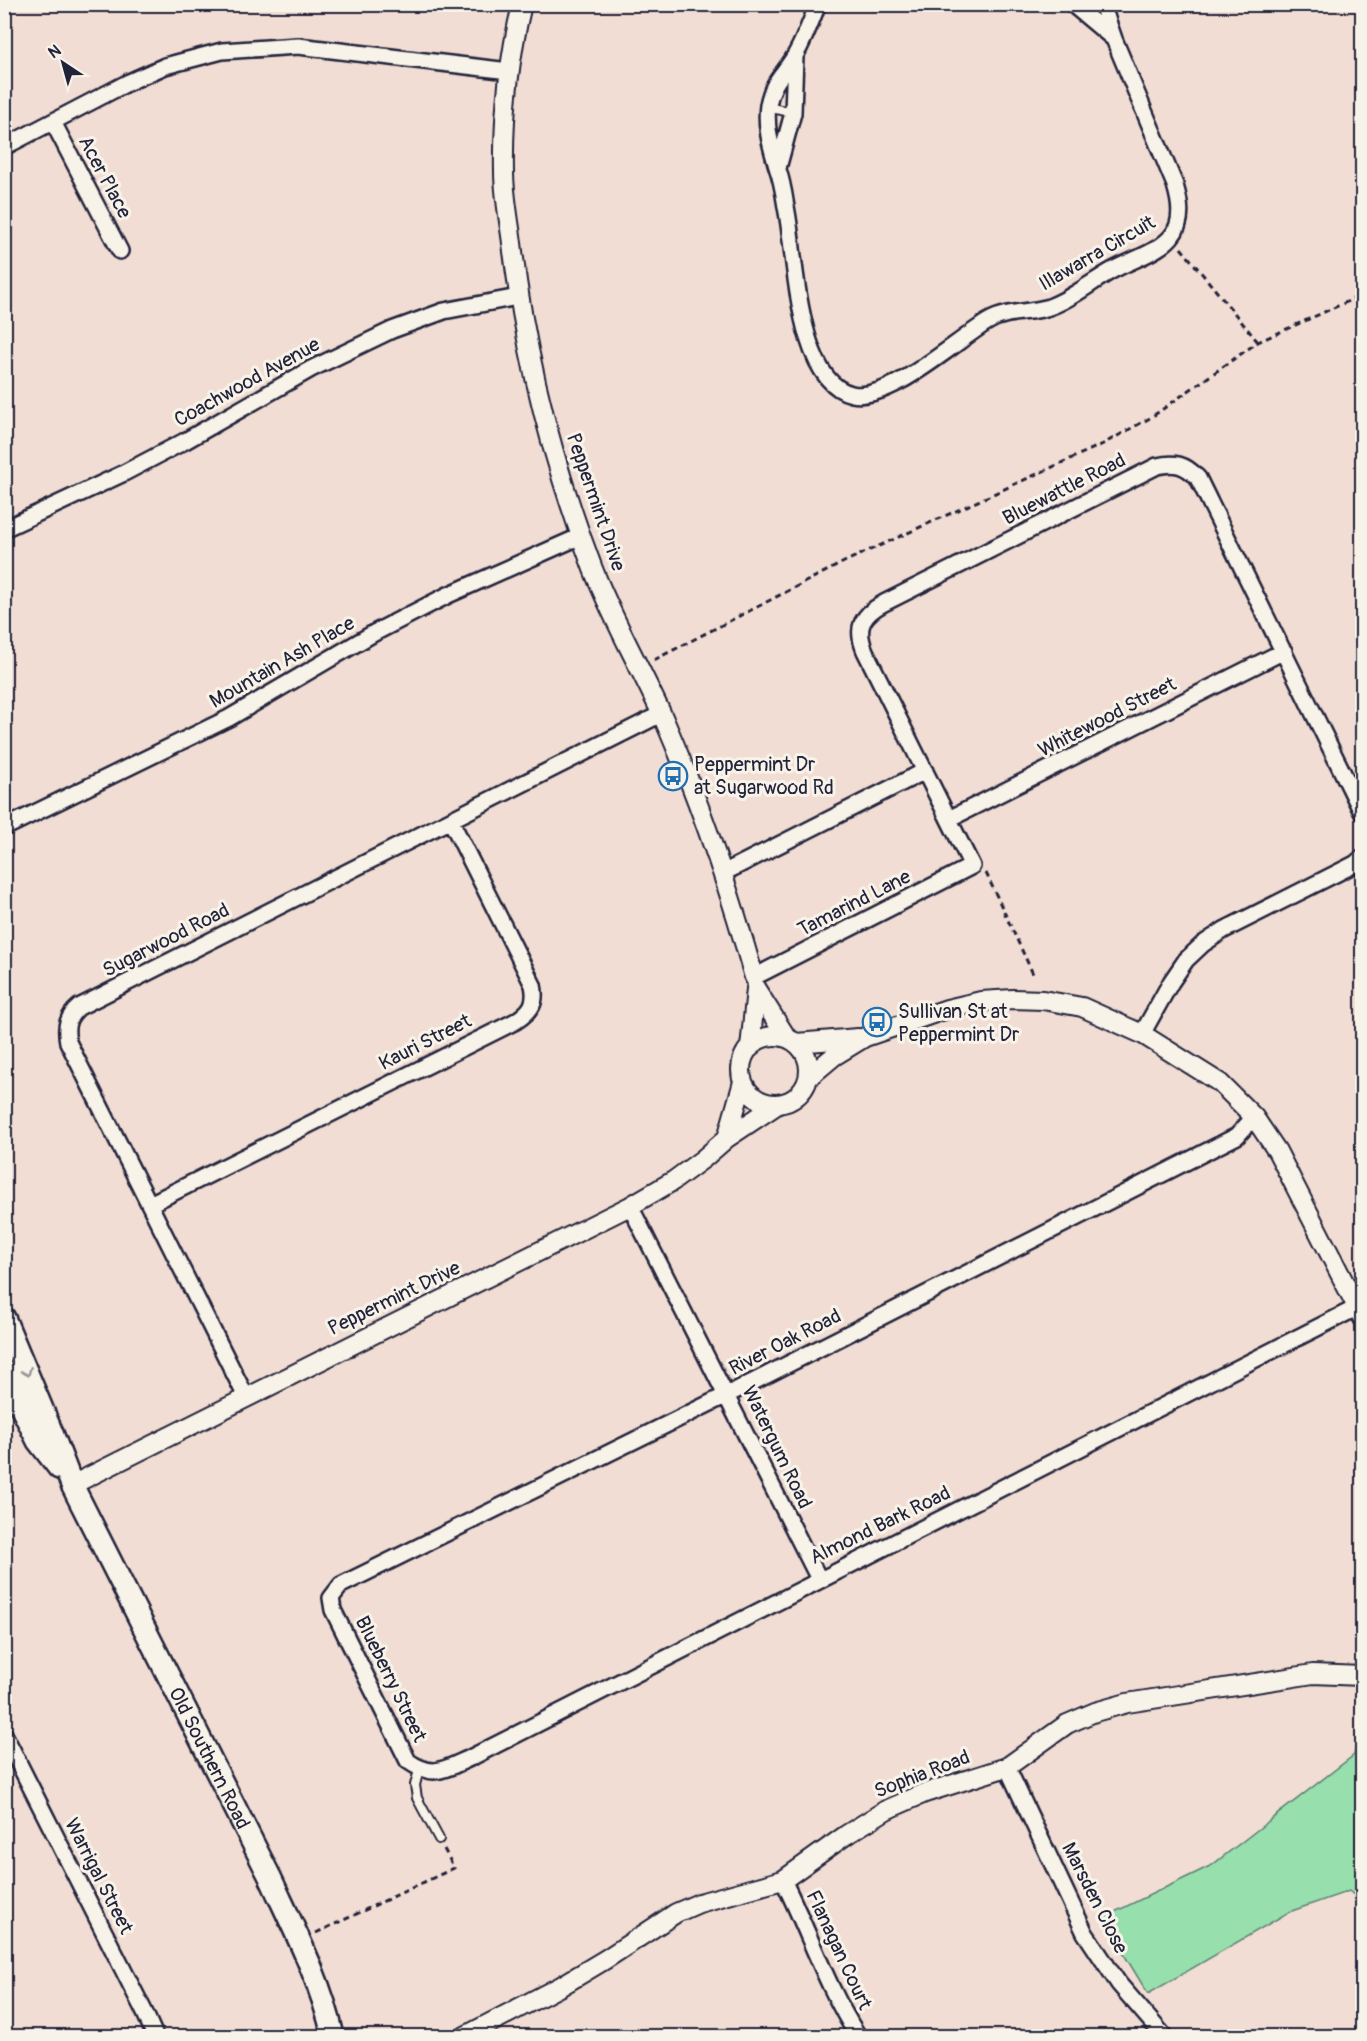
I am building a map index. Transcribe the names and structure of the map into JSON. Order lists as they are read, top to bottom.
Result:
{
  "streets": {
    "main road": ["Old Southern Road"],
    "street": [
      "Acer Place",
      "Illawarra Circuit",
      "Coachwood Avenue",
      "Bluewattle Road",
      "Peppermint Drive",
      "Mountain Ash Place",
      "Whitewood Street",
      "Tamarind Lane",
      "Sugarwood Road",
      "Kauri Street",
      "River Oak Road",
      "Watergum Road",
      "Almond Bark Road",
      "Blueberry Street",
      "Sophia Road",
      "Warrigal Street",
      "Marsden Close",
      "Flanagan Court"
    ]
  },
  "crossings": [
    ["Coachwood Avenue", "Peppermint Drive"],
    ["Bluewattle Road", "Whitewood Street"],
    ["Bluewattle Road", "Tamarind Lane"],
    ["Peppermint Drive", "Mountain Ash Place"],
    ["Peppermint Drive", "Tamarind Lane"],
    ["Peppermint Drive", "Sugarwood Road"],
    ["Peppermint Drive", "Watergum Road"],
    ["Peppermint Drive", "Old Southern Road"],
    ["Sugarwood Road", "Kauri Street"],
    ["River Oak Road", "Watergum Road"],
    ["River Oak Road", "Blueberry Street"],
    ["Watergum Road", "Almond Bark Road"],
    ["Almond Bark Road", "Blueberry Street"],
    ["Sophia Road", "Marsden Close"],
    ["Sophia Road", "Flanagan Court"]
  ],
  "places": {
    "bus stop": ["Peppermint Dr at Sugarwood Rd", "Sullivan St at Peppermint Dr"]
  },
  "north": "top left"
}
